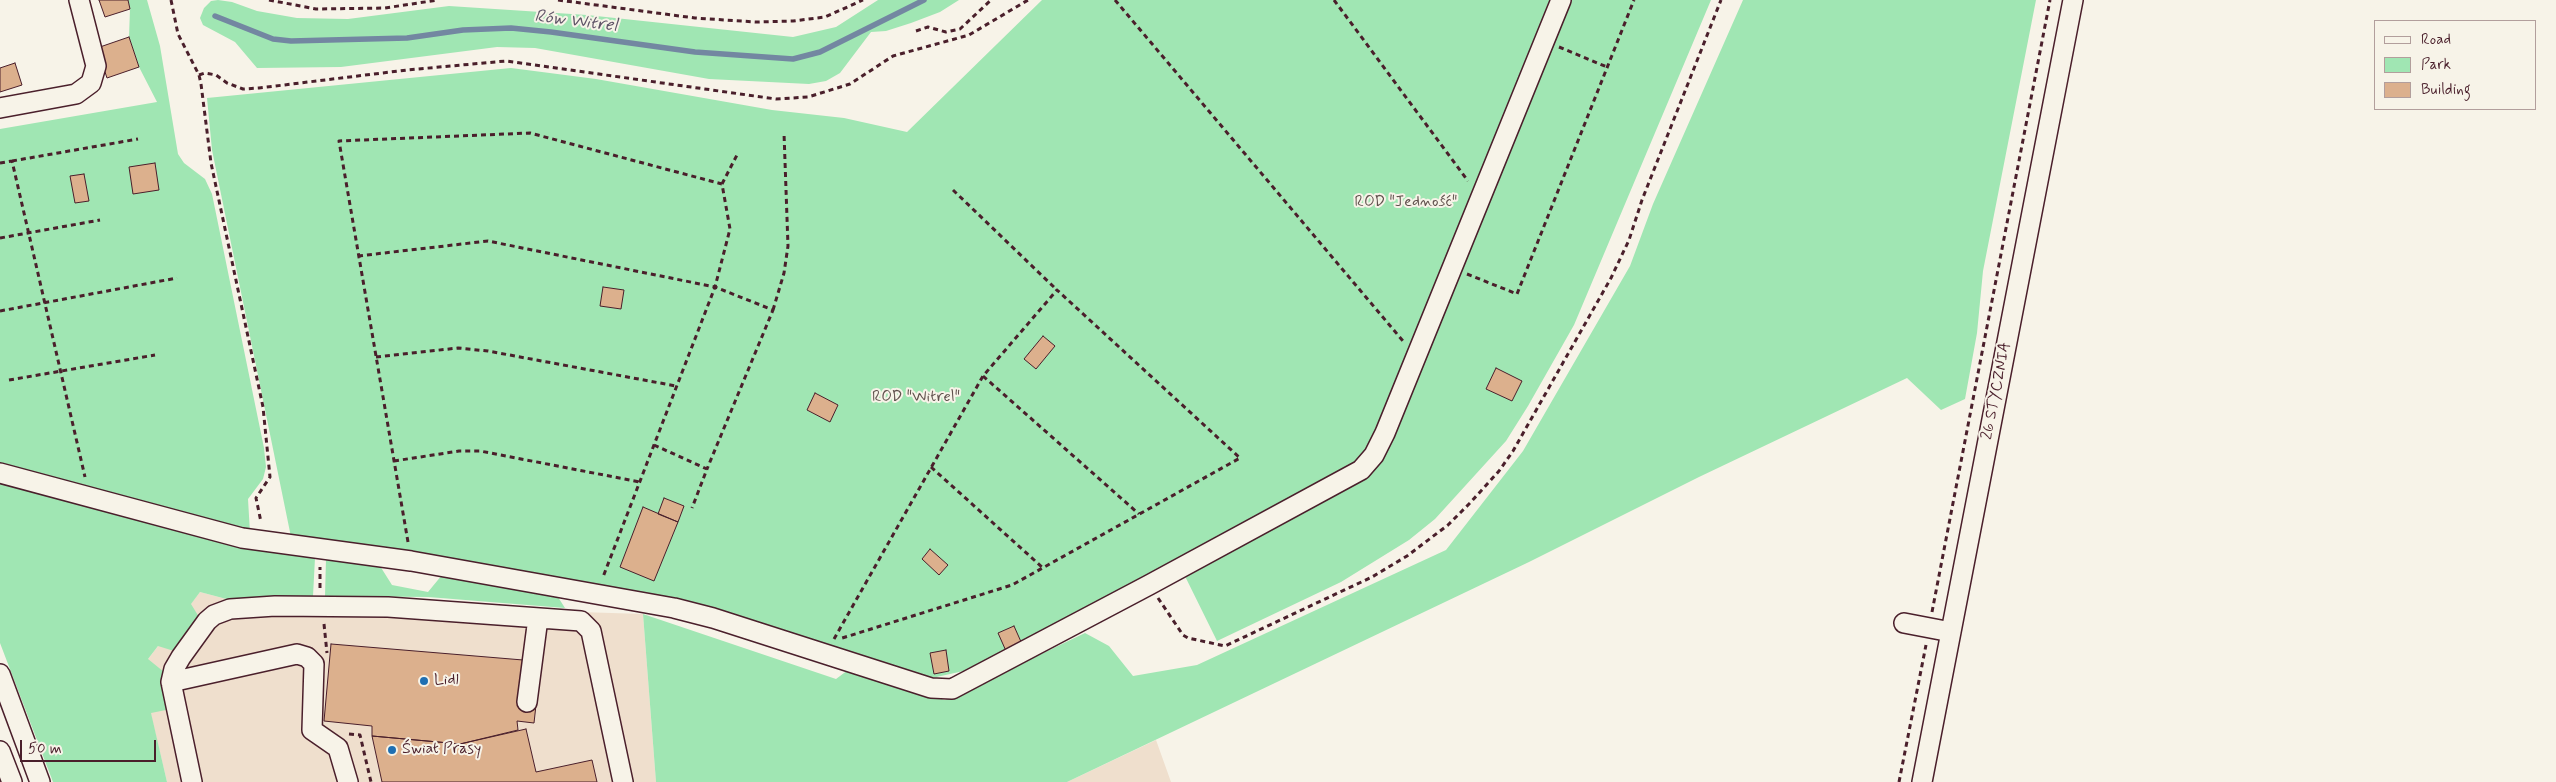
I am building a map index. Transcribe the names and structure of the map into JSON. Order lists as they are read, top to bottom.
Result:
{
  "streets": {
    "street": ["26 STYCZNIA"]
  },
  "water": ["Rów Witrel"],
  "parks": ["ROD \"Jedność\"", "ROD \"Witrel\""],
  "places": ["Lidl", "Świat Prasy"],
  "legend": ["Road", "Park", "Building"],
  "scale_bar": "50 m"
}
